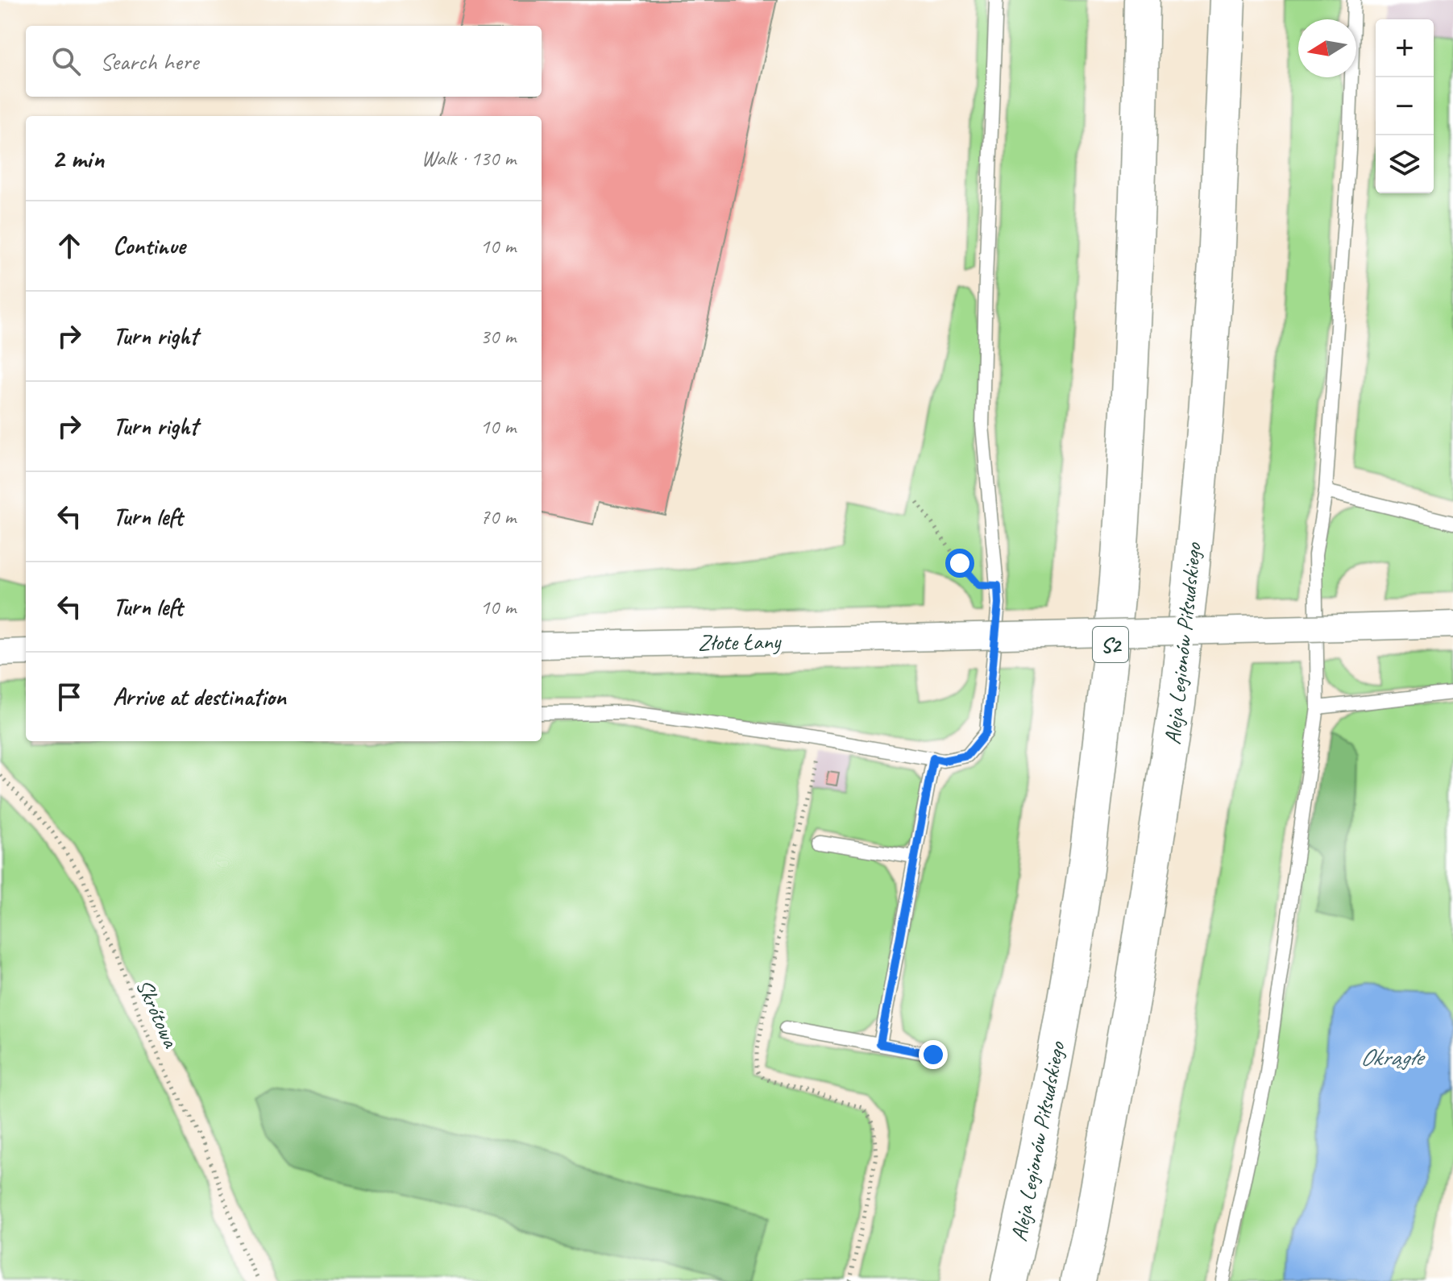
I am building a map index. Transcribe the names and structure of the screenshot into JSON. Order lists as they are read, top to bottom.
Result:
{
  "streets": {
    "highway": ["Aleja Legionów Piłsudskiego", "S2"],
    "street": ["Złote Łany"],
    "path": ["Skrótowa"]
  },
  "water": ["Okrągłe"],
  "north": "left",
  "page": {
    "map_buttons": ["+", "−"],
    "search": "Search here",
    "heading": ["2 min", "Walk · 130 m"],
    "list": [
      ["Continue", "10 m"],
      ["Turn right", "30 m"],
      ["Turn right", "10 m"],
      ["Turn left", "70 m"],
      ["Turn left", "10 m"],
      "Arrive at destination"
    ]
  }
}
